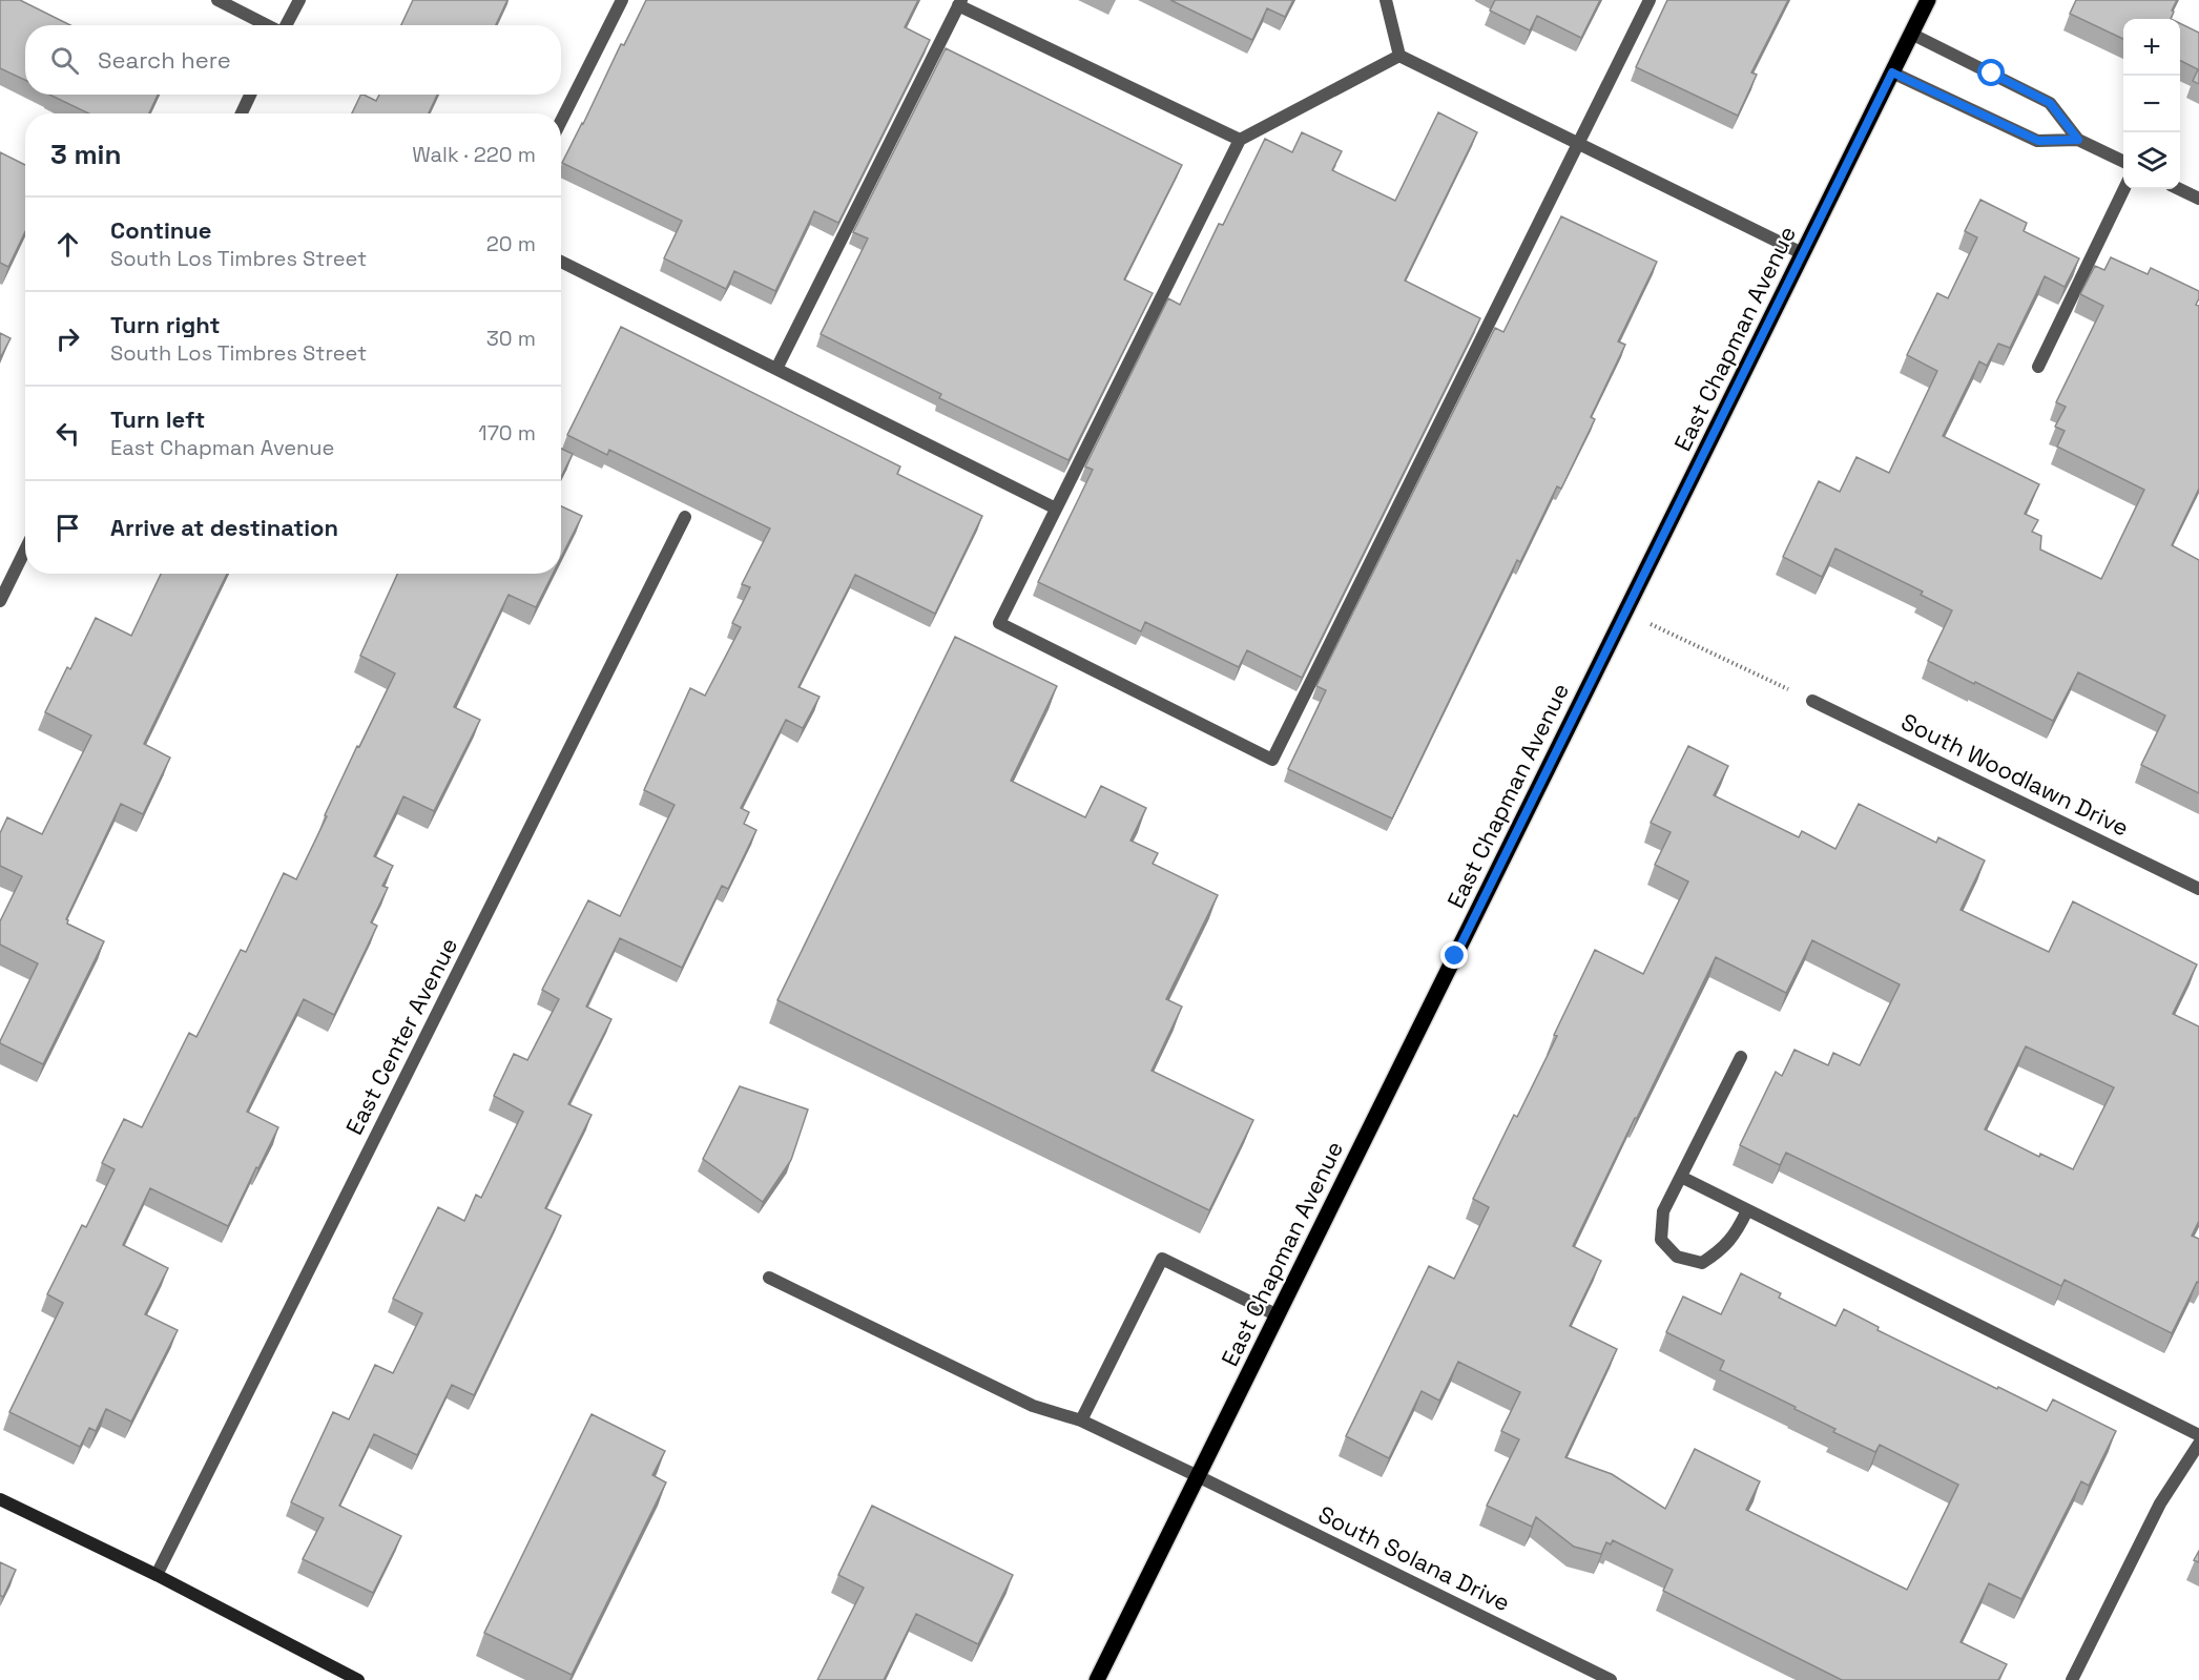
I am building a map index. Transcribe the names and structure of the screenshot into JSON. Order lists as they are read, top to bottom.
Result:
{
  "streets": {
    "main road": ["East Chapman Avenue"],
    "street": ["South Woodlawn Drive", "East Center Avenue", "South Solana Drive"]
  },
  "crossings": [
    ["East Chapman Avenue", "South Solana Drive"]
  ],
  "page": {
    "map_buttons": ["+", "−"],
    "search": "Search here",
    "heading": ["3 min", "Walk · 220 m"],
    "list": [
      ["Continue", "South Los Timbres Street", "20 m"],
      ["Turn right", "South Los Timbres Street", "30 m"],
      ["Turn left", "East Chapman Avenue", "170 m"],
      "Arrive at destination"
    ]
  }
}
